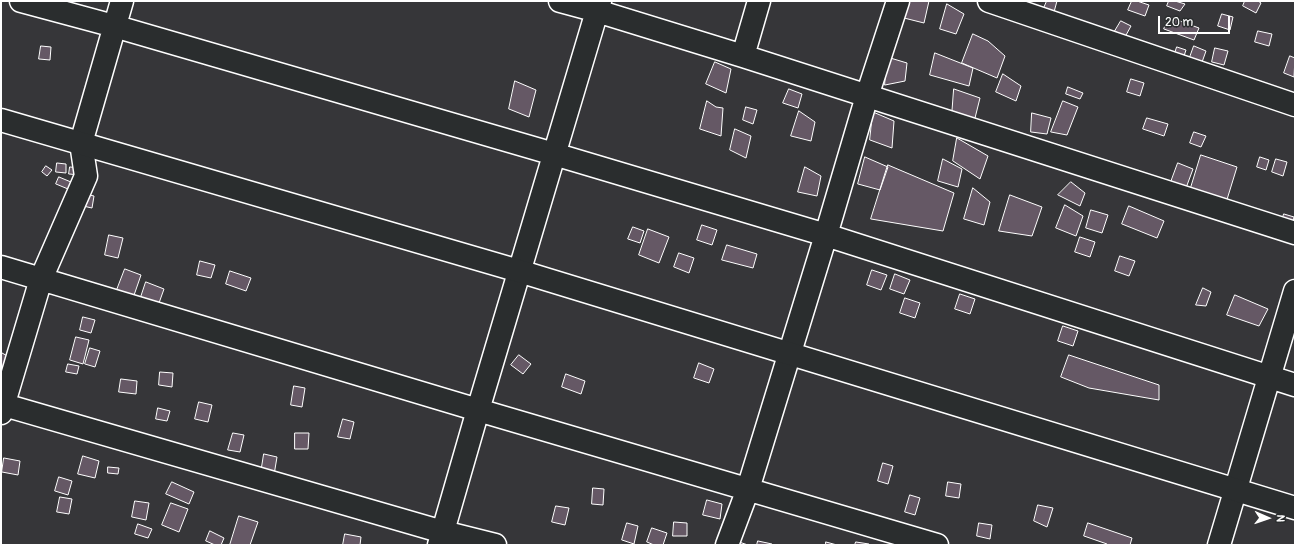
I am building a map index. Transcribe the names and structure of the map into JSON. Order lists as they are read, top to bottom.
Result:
{
  "scale_bar": "20 m",
  "north": "right"
}
